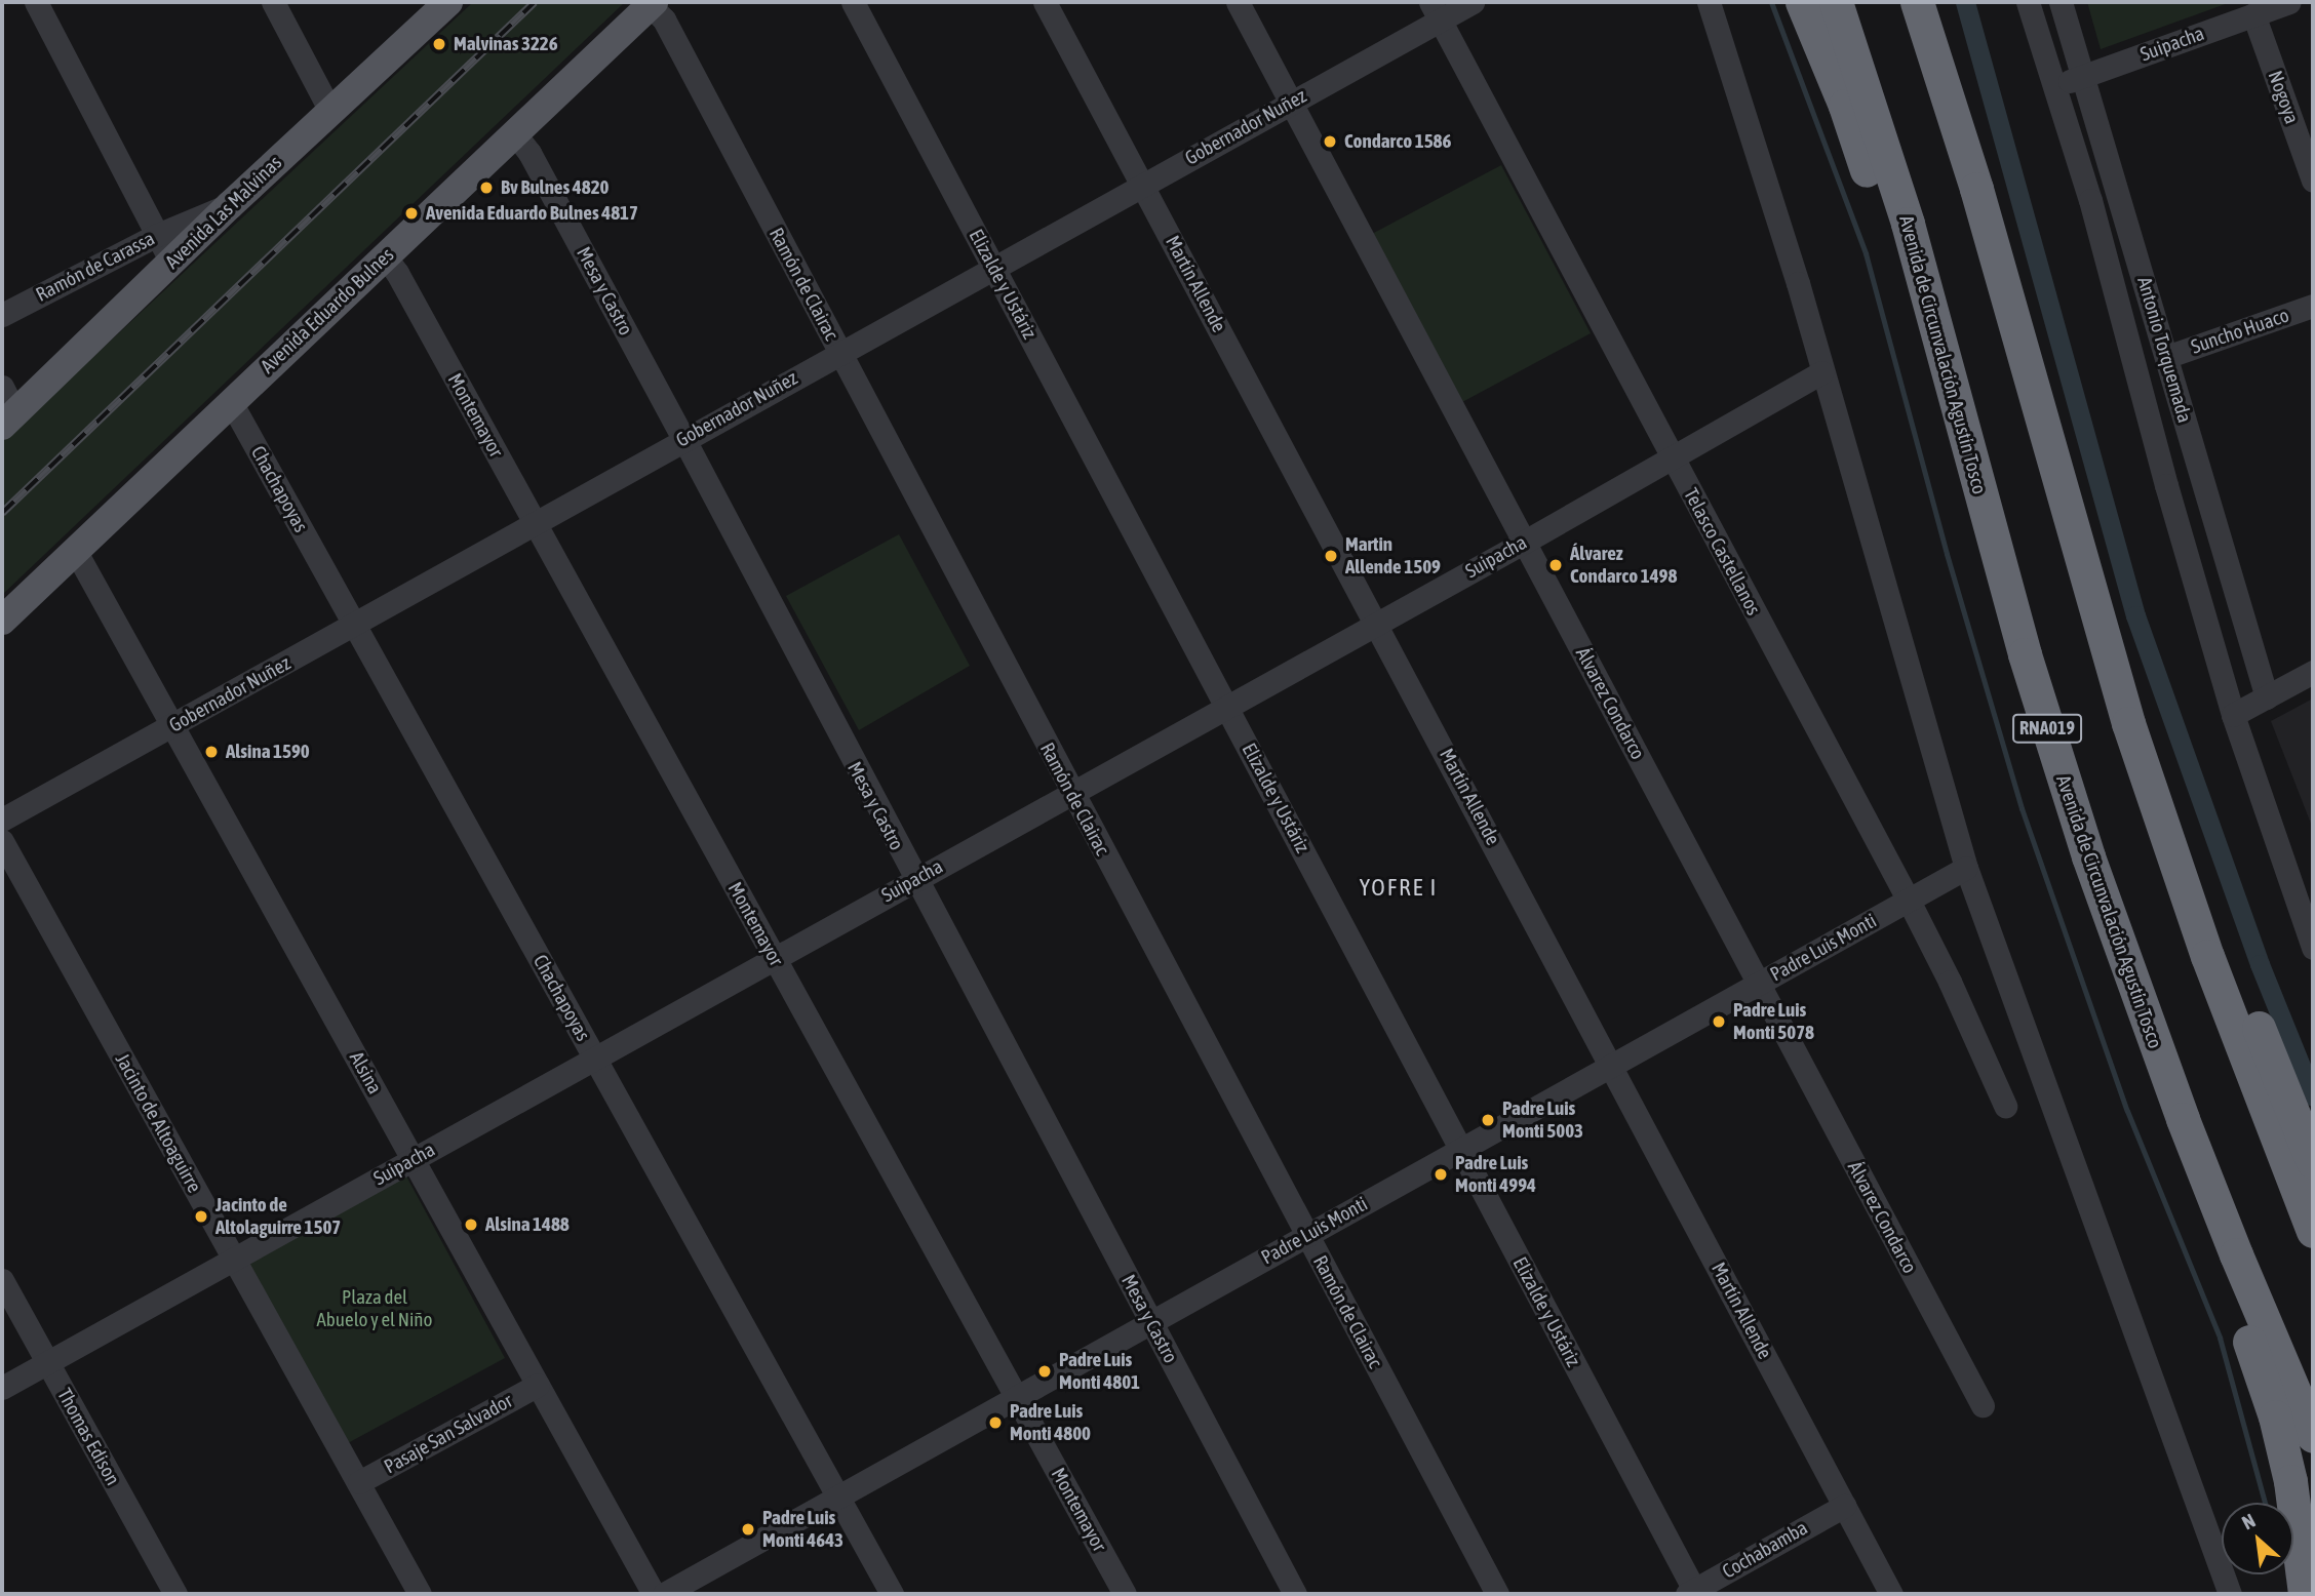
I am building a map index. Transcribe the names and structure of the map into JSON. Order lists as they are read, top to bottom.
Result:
{
  "streets": {
    "highway": ["Avenida de Circunvalación Agustín Tosco", "RNA019"],
    "main road": ["Avenida Las Malvinas", "Avenida Eduardo Bulnes"],
    "street": [
      "Suipacha",
      "Nogoya",
      "Gobernador Nuñez",
      "Ramón de Carassa",
      "Ramón de Clairac",
      "Elizalde y Ustáriz",
      "Martín Allende",
      "Mesa y Castro",
      "Suncho Huaco",
      "Antonio Torquemada",
      "Montemayor",
      "Chachapoyas",
      "Telasco Castellanos",
      "Álvarez Condarco",
      "Padre Luis Monti",
      "Alsina",
      "Jacinto de Altoaguirre",
      "Pasaje San Salvador",
      "Thomas Edison",
      "Cochabamba"
    ]
  },
  "crossings": [
    ["Suipacha", "Nogoya"],
    ["Suipacha", "Ramón de Clairac"],
    ["Suipacha", "Elizalde y Ustáriz"],
    ["Suipacha", "Martín Allende"],
    ["Suipacha", "Mesa y Castro"],
    ["Suipacha", "Antonio Torquemada"],
    ["Suipacha", "Montemayor"],
    ["Suipacha", "Chachapoyas"],
    ["Suipacha", "Telasco Castellanos"],
    ["Suipacha", "Álvarez Condarco"],
    ["Suipacha", "Alsina"],
    ["Suipacha", "Jacinto de Altoaguirre"],
    ["Suipacha", "Thomas Edison"],
    ["Gobernador Nuñez", "Ramón de Clairac"],
    ["Gobernador Nuñez", "Elizalde y Ustáriz"],
    ["Gobernador Nuñez", "Martín Allende"],
    ["Gobernador Nuñez", "Mesa y Castro"],
    ["Gobernador Nuñez", "Montemayor"],
    ["Gobernador Nuñez", "Chachapoyas"],
    ["Gobernador Nuñez", "Telasco Castellanos"],
    ["Gobernador Nuñez", "Álvarez Condarco"],
    ["Gobernador Nuñez", "Alsina"],
    ["Avenida Las Malvinas", "Ramón de Carassa"],
    ["Ramón de Clairac", "Avenida Eduardo Bulnes"],
    ["Ramón de Clairac", "Padre Luis Monti"],
    ["Elizalde y Ustáriz", "Padre Luis Monti"],
    ["Elizalde y Ustáriz", "Cochabamba"],
    ["Martín Allende", "Padre Luis Monti"],
    ["Martín Allende", "Cochabamba"],
    ["Mesa y Castro", "Avenida Eduardo Bulnes"],
    ["Mesa y Castro", "Padre Luis Monti"],
    ["Avenida Eduardo Bulnes", "Montemayor"],
    ["Avenida Eduardo Bulnes", "Chachapoyas"],
    ["Avenida Eduardo Bulnes", "Alsina"],
    ["Suncho Huaco", "Antonio Torquemada"],
    ["Montemayor", "Padre Luis Monti"],
    ["Chachapoyas", "Padre Luis Monti"],
    ["Telasco Castellanos", "Padre Luis Monti"],
    ["Álvarez Condarco", "Padre Luis Monti"],
    ["Alsina", "Pasaje San Salvador"],
    ["Jacinto de Altoaguirre", "Pasaje San Salvador"]
  ],
  "districts": ["YOFRE I"],
  "parks": ["Plaza del Abuelo y el Niño"],
  "places": [
    "Malvinas 3226",
    "Condarco 1586",
    "Bv Bulnes 4820",
    "Avenida Eduardo Bulnes 4817",
    "Martin Allende 1509",
    "Álvarez Condarco 1498",
    "Alsina 1590",
    "Padre Luis Monti 5078",
    "Padre Luis Monti 5003",
    "Padre Luis Monti 4994",
    "Jacinto de Altolaguirre 1507",
    "Alsina 1488",
    "Padre Luis Monti 4801",
    "Padre Luis Monti 4800",
    "Padre Luis Monti 4643"
  ],
  "north": "top left"
}
